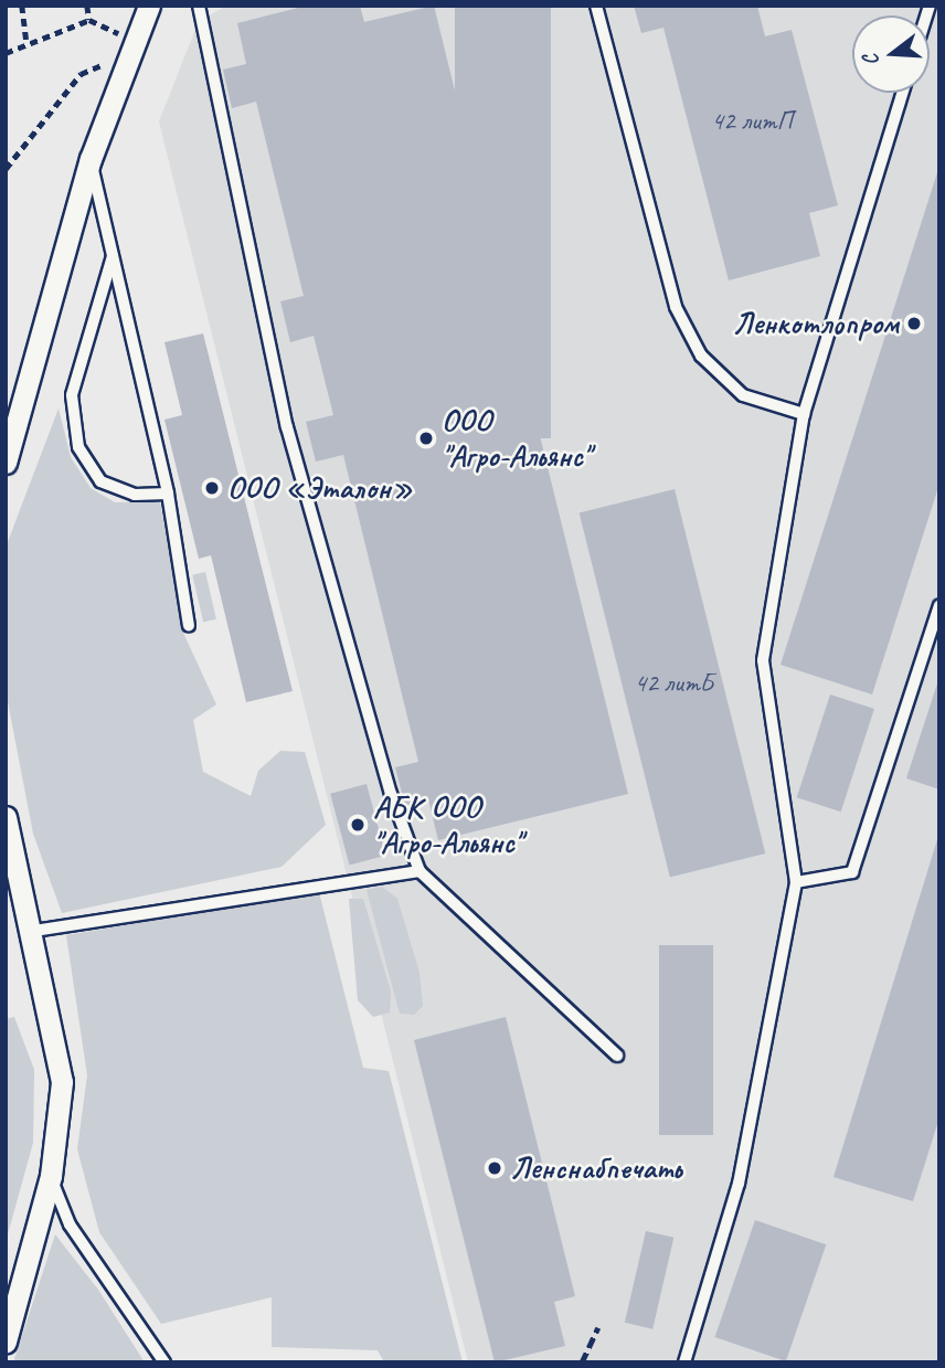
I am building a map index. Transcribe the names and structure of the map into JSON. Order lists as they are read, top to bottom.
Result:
{
  "places": [
    "Ленкотлопром",
    "ООО \"Агро-Альянс\"",
    "ООО «Эталон»",
    "АБК ООО \"Агро-Альянс\"",
    "Ленснабпечать"
  ],
  "house_numbers": ["42 литП", "42 литБ"],
  "north": "left"
}
